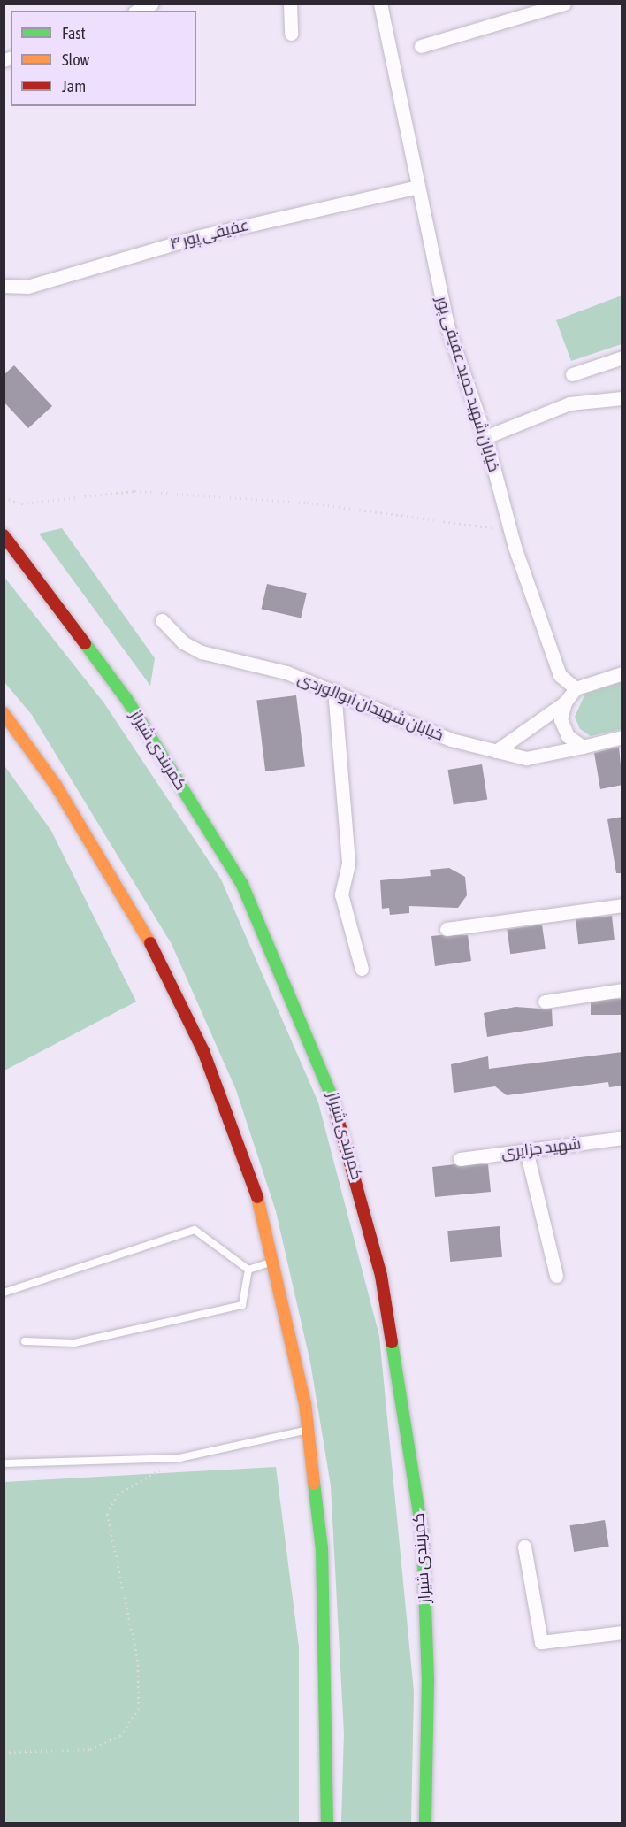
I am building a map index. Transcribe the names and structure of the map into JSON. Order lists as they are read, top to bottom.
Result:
{
  "streets": {
    "highway": ["کمربندی شیراز"],
    "street": [
      "عفیفی پور ۴",
      "خیابان شهید حمید عفیفی پور",
      "خیابان شهیدان ابوالوردی",
      "شهید جزایری"
    ]
  },
  "crossings": [
    ["عفیفی پور ۴", "خیابان شهید حمید عفیفی پور"]
  ],
  "legend": ["Fast", "Slow", "Jam"]
}
